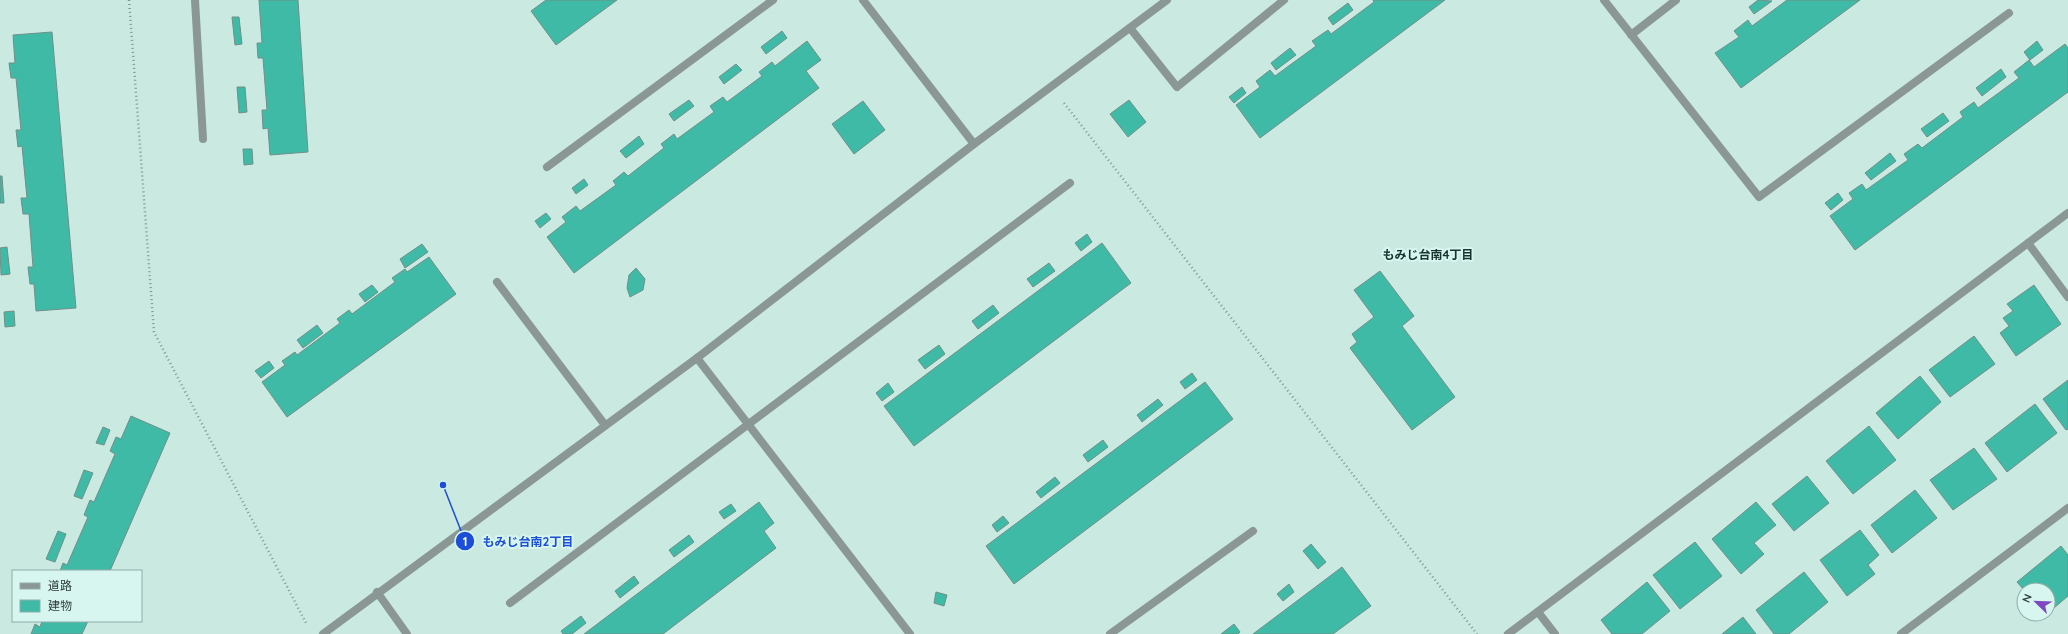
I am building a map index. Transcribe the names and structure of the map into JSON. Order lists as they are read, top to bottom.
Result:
{
  "districts": ["もみじ台南4丁目"],
  "places": ["もみじ台南2丁目"],
  "legend": ["道路", "建物"],
  "north": "top left"
}
